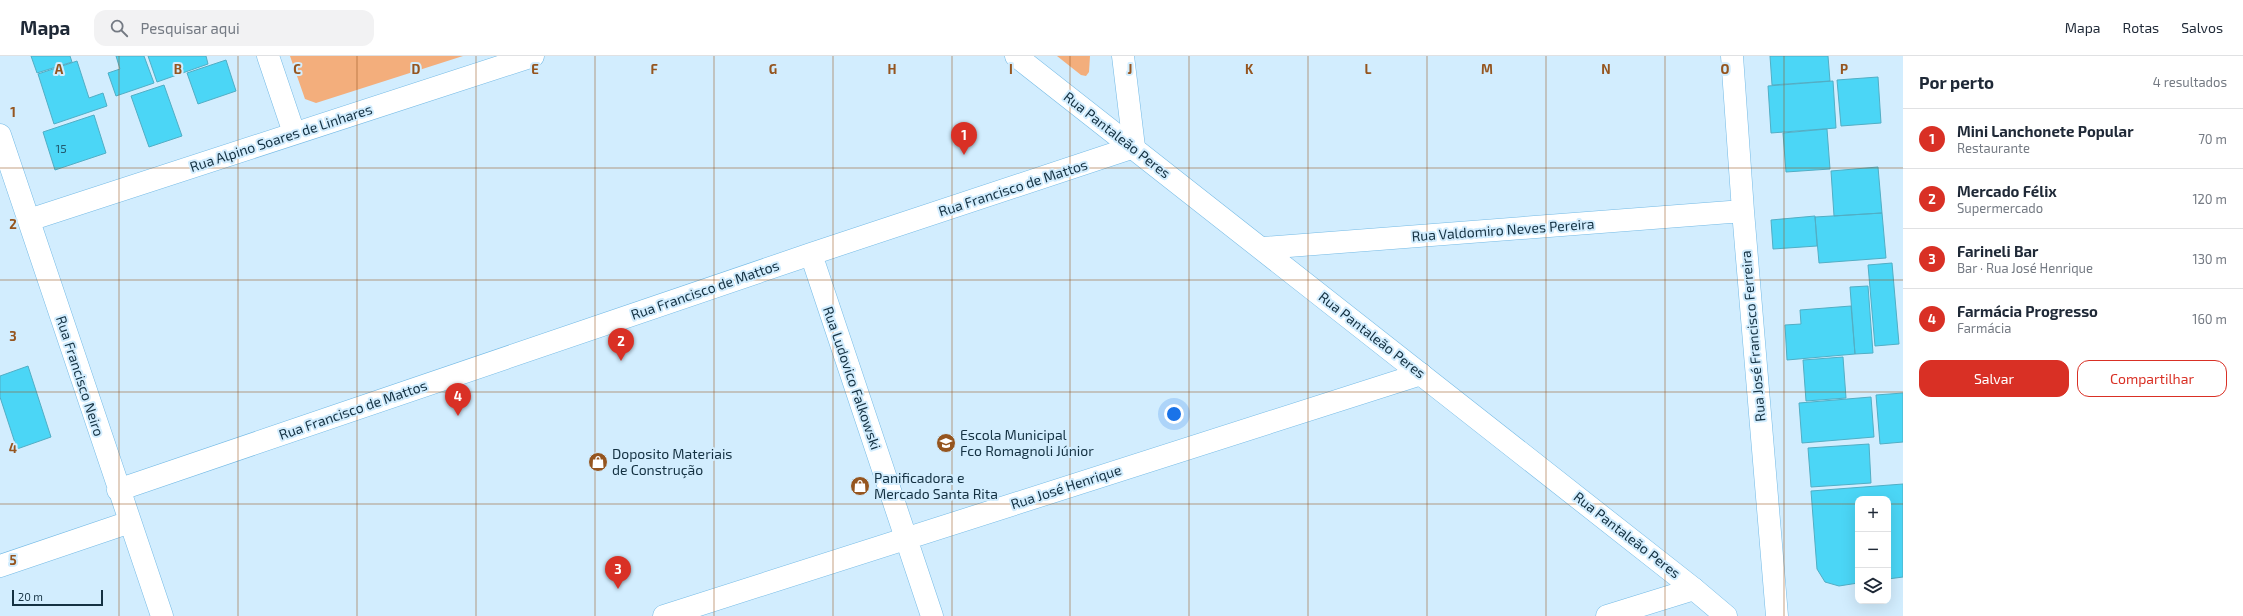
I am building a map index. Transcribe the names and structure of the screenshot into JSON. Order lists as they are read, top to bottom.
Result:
{
  "streets": {
    "street": [
      "Rua Pantaleão Peres",
      "Rua Alpino Soares de Linhares",
      "Rua Francisco de Mattos",
      "Rua Valdomiro Neves Pereira",
      "Rua José Francisco Ferreira",
      "Rua Francisco Neiro",
      "Rua Ludovico Falkowski",
      "Rua José Henrique"
    ]
  },
  "crossings": [
    ["Rua Pantaleão Peres", "Rua Francisco de Mattos"],
    ["Rua Pantaleão Peres", "Rua Valdomiro Neves Pereira"],
    ["Rua Pantaleão Peres", "Rua José Henrique"],
    ["Rua Alpino Soares de Linhares", "Rua Francisco Neiro"],
    ["Rua Francisco de Mattos", "Rua Francisco Neiro"],
    ["Rua Francisco de Mattos", "Rua Ludovico Falkowski"],
    ["Rua Valdomiro Neves Pereira", "Rua José Francisco Ferreira"],
    ["Rua Ludovico Falkowski", "Rua José Henrique"]
  ],
  "places": {
    "school or university": ["Escola Municipal Fco Romagnoli Júnior"],
    "shop": ["Doposito Materiais de Construção", "Panificadora e Mercado Santa Rita"]
  },
  "house_numbers": ["15"],
  "scale_bar": "20 m",
  "page": {
    "header": "Mapa",
    "search": "Pesquisar aqui",
    "nav": ["Mapa", "Rotas", "Salvos"],
    "heading": ["Por perto", "4 resultados"],
    "list": [
      {
        "mark": "1",
        "name": "Mini Lanchonete Popular",
        "note": "Restaurante",
        "value": "70 m"
      },
      {
        "mark": "2",
        "name": "Mercado Félix",
        "note": "Supermercado",
        "value": "120 m"
      },
      {
        "mark": "3",
        "name": "Farineli Bar",
        "note": "Bar · Rua José Henrique",
        "value": "130 m"
      },
      {
        "mark": "4",
        "name": "Farmácia Progresso",
        "note": "Farmácia",
        "value": "160 m"
      }
    ],
    "pins": [
      "1",
      "2",
      "4",
      "3"
    ],
    "buttons": ["Salvar", "Compartilhar"],
    "map_buttons": ["+", "−"],
    "scale": "20 m"
  },
  "grid": {
    "columns": [
      "A",
      "B",
      "C",
      "D",
      "E",
      "F",
      "G",
      "H",
      "I",
      "J",
      "K",
      "L",
      "M",
      "N",
      "O",
      "P"
    ],
    "rows": [
      "1",
      "2",
      "3",
      "4",
      "5"
    ]
  }
}
